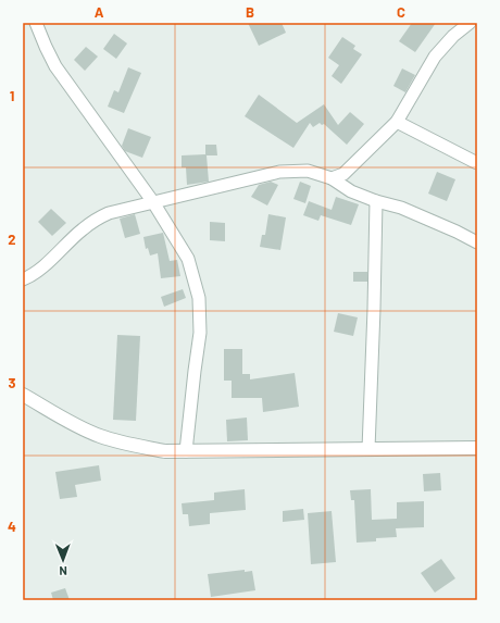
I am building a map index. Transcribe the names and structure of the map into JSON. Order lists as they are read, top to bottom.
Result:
{
  "north": "bottom",
  "grid": {
    "columns": ["A", "B", "C"],
    "rows": [
      "1",
      "2",
      "3",
      "4"
    ]
  }
}
